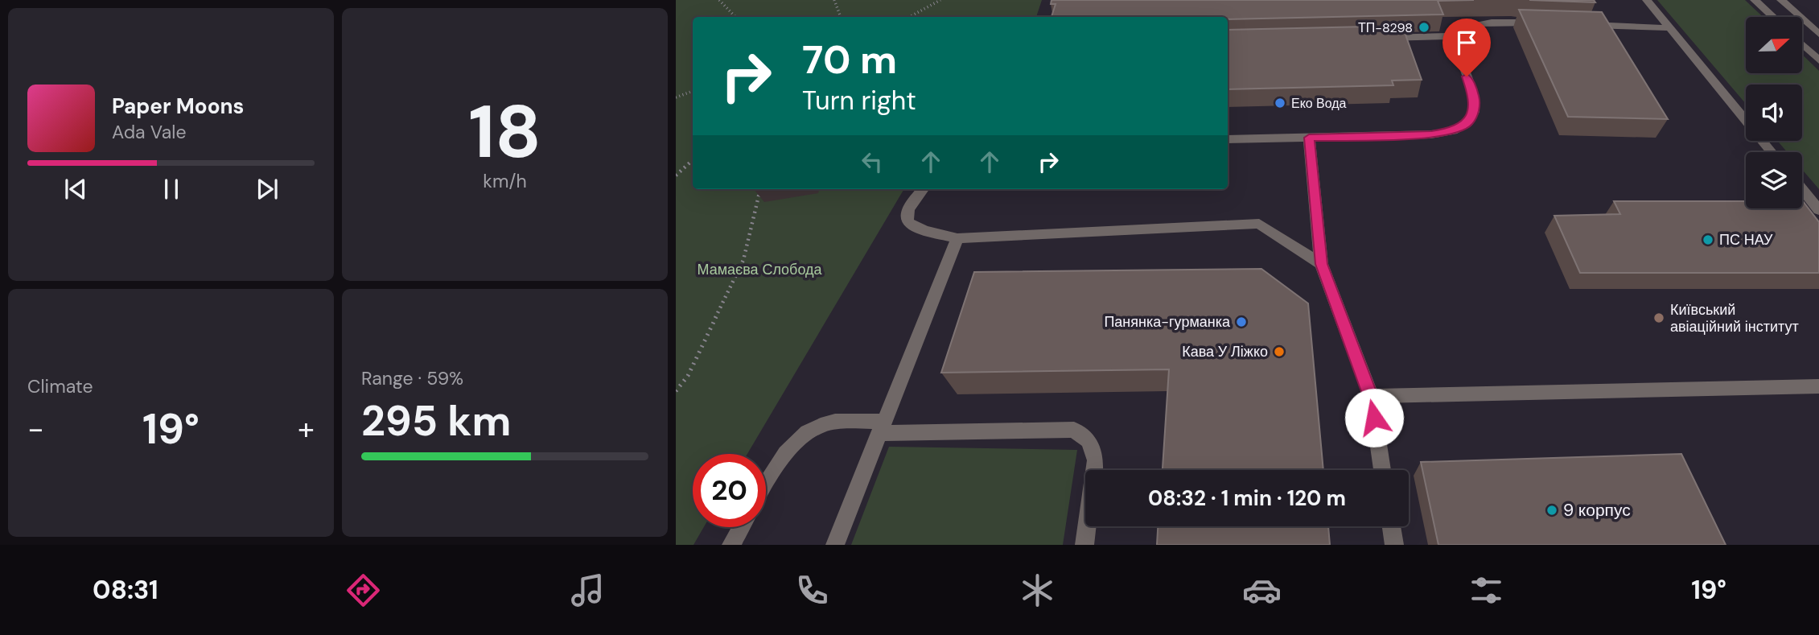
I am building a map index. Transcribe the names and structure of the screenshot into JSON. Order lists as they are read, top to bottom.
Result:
{
  "parks": ["Мамаєва Слобода"],
  "places": [
    "ТП-8298",
    "Еко Вода",
    "ПС НАУ",
    "Київський авіаційний інститут",
    "Панянка-гурманка",
    "Кава У Ліжко",
    "9 корпус"
  ],
  "north": "right",
  "page": {
    "tile": [
      ["18", "km/h"],
      "Climate",
      ["Range · 59%", "295 km"]
    ],
    "turn": ["70 m", "Turn right"],
    "song": ["Paper Moons", "Ada Vale"],
    "heat": ["−", "19°", "+"],
    "limit": "20",
    "trip": "08:32 · 1 min · 120 m",
    "tabs": ["08:31", "19°"]
  }
}
